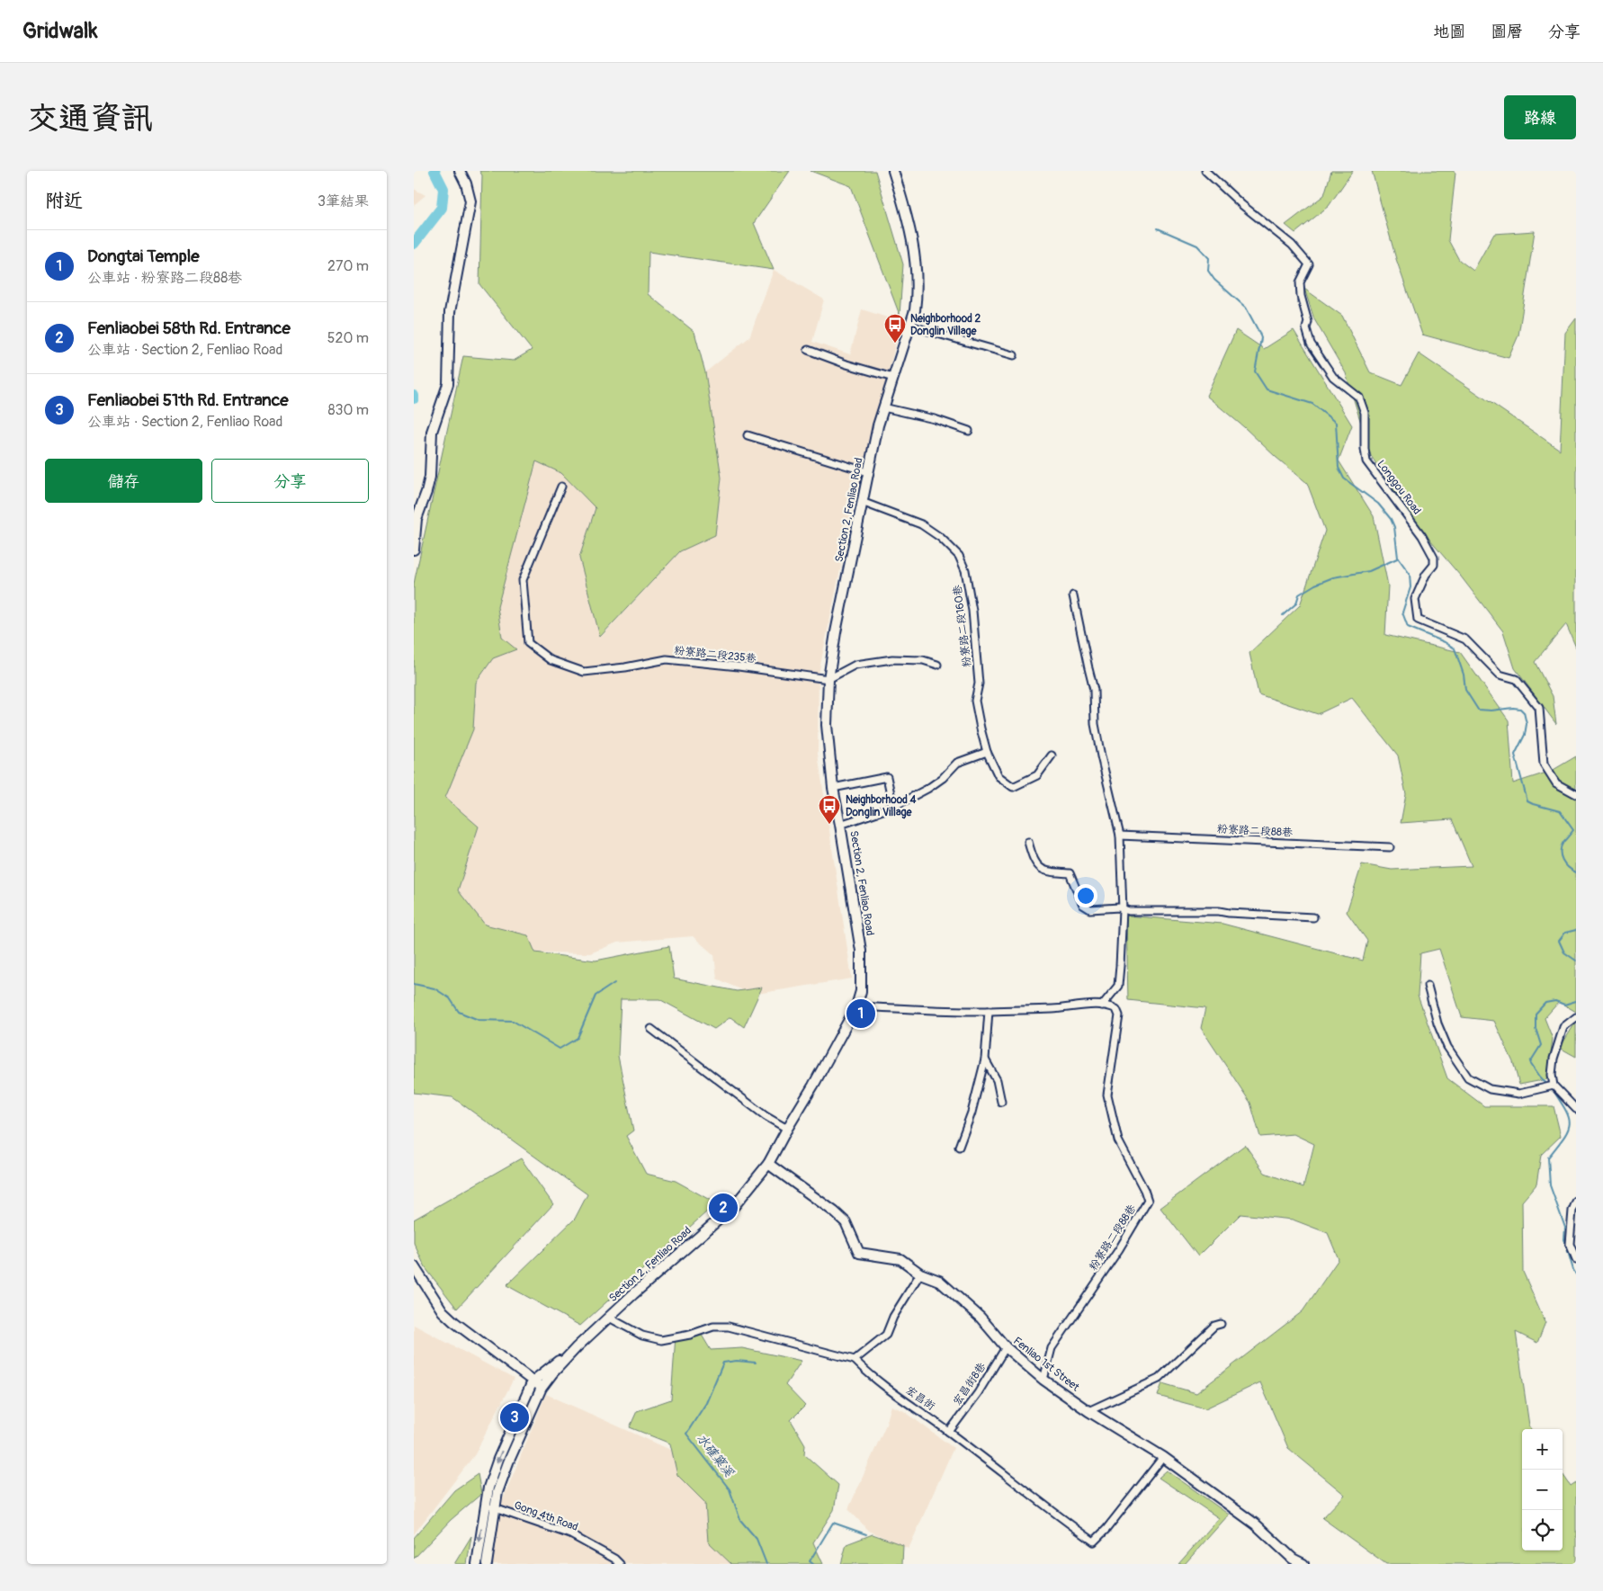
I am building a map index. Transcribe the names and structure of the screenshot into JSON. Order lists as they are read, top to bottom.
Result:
{
  "streets": {
    "main road": ["Section 2, Fenliao Road", "Fenliao 1st Street"],
    "street": [
      "Longgou Road",
      "粉寮路二段160巷",
      "粉寮路二段235巷",
      "粉寮路二段88巷",
      "宏昌街8巷",
      "宏昌街",
      "Gong 4th Road"
    ]
  },
  "crossings": [
    ["Section 2, Fenliao Road", "粉寮路二段160巷"],
    ["Section 2, Fenliao Road", "粉寮路二段235巷"],
    ["Section 2, Fenliao Road", "Fenliao 1st Street"],
    ["Section 2, Fenliao Road", "宏昌街"],
    ["Section 2, Fenliao Road", "Gong 4th Road"],
    ["粉寮路二段88巷", "Fenliao 1st Street"],
    ["Fenliao 1st Street", "宏昌街8巷"],
    ["Fenliao 1st Street", "宏昌街"],
    ["宏昌街8巷", "宏昌街"]
  ],
  "water": ["水確窠溪"],
  "places": {
    "bus stop": ["Neighborhood 2 Donglin Village", "Neighborhood 4 Donglin Village"]
  },
  "page": {
    "header": "Gridwalk",
    "nav": ["地圖", "圖層", "分享"],
    "buttons": [
      "路線",
      ["儲存", "分享"]
    ],
    "title": "交通資訊",
    "heading": ["附近", "3筆結果"],
    "list": [
      {
        "mark": "1",
        "name": "Dongtai Temple",
        "note": "公車站 · 粉寮路二段88巷",
        "value": "270 m"
      },
      {
        "mark": "2",
        "name": "Fenliaobei 58th Rd. Entrance",
        "note": "公車站 · Section 2, Fenliao Road",
        "value": "520 m"
      },
      {
        "mark": "3",
        "name": "Fenliaobei 51th Rd. Entrance",
        "note": "公車站 · Section 2, Fenliao Road",
        "value": "830 m"
      }
    ],
    "pins": ["1", "2", "3"],
    "map_buttons": ["+", "−"]
  }
}
